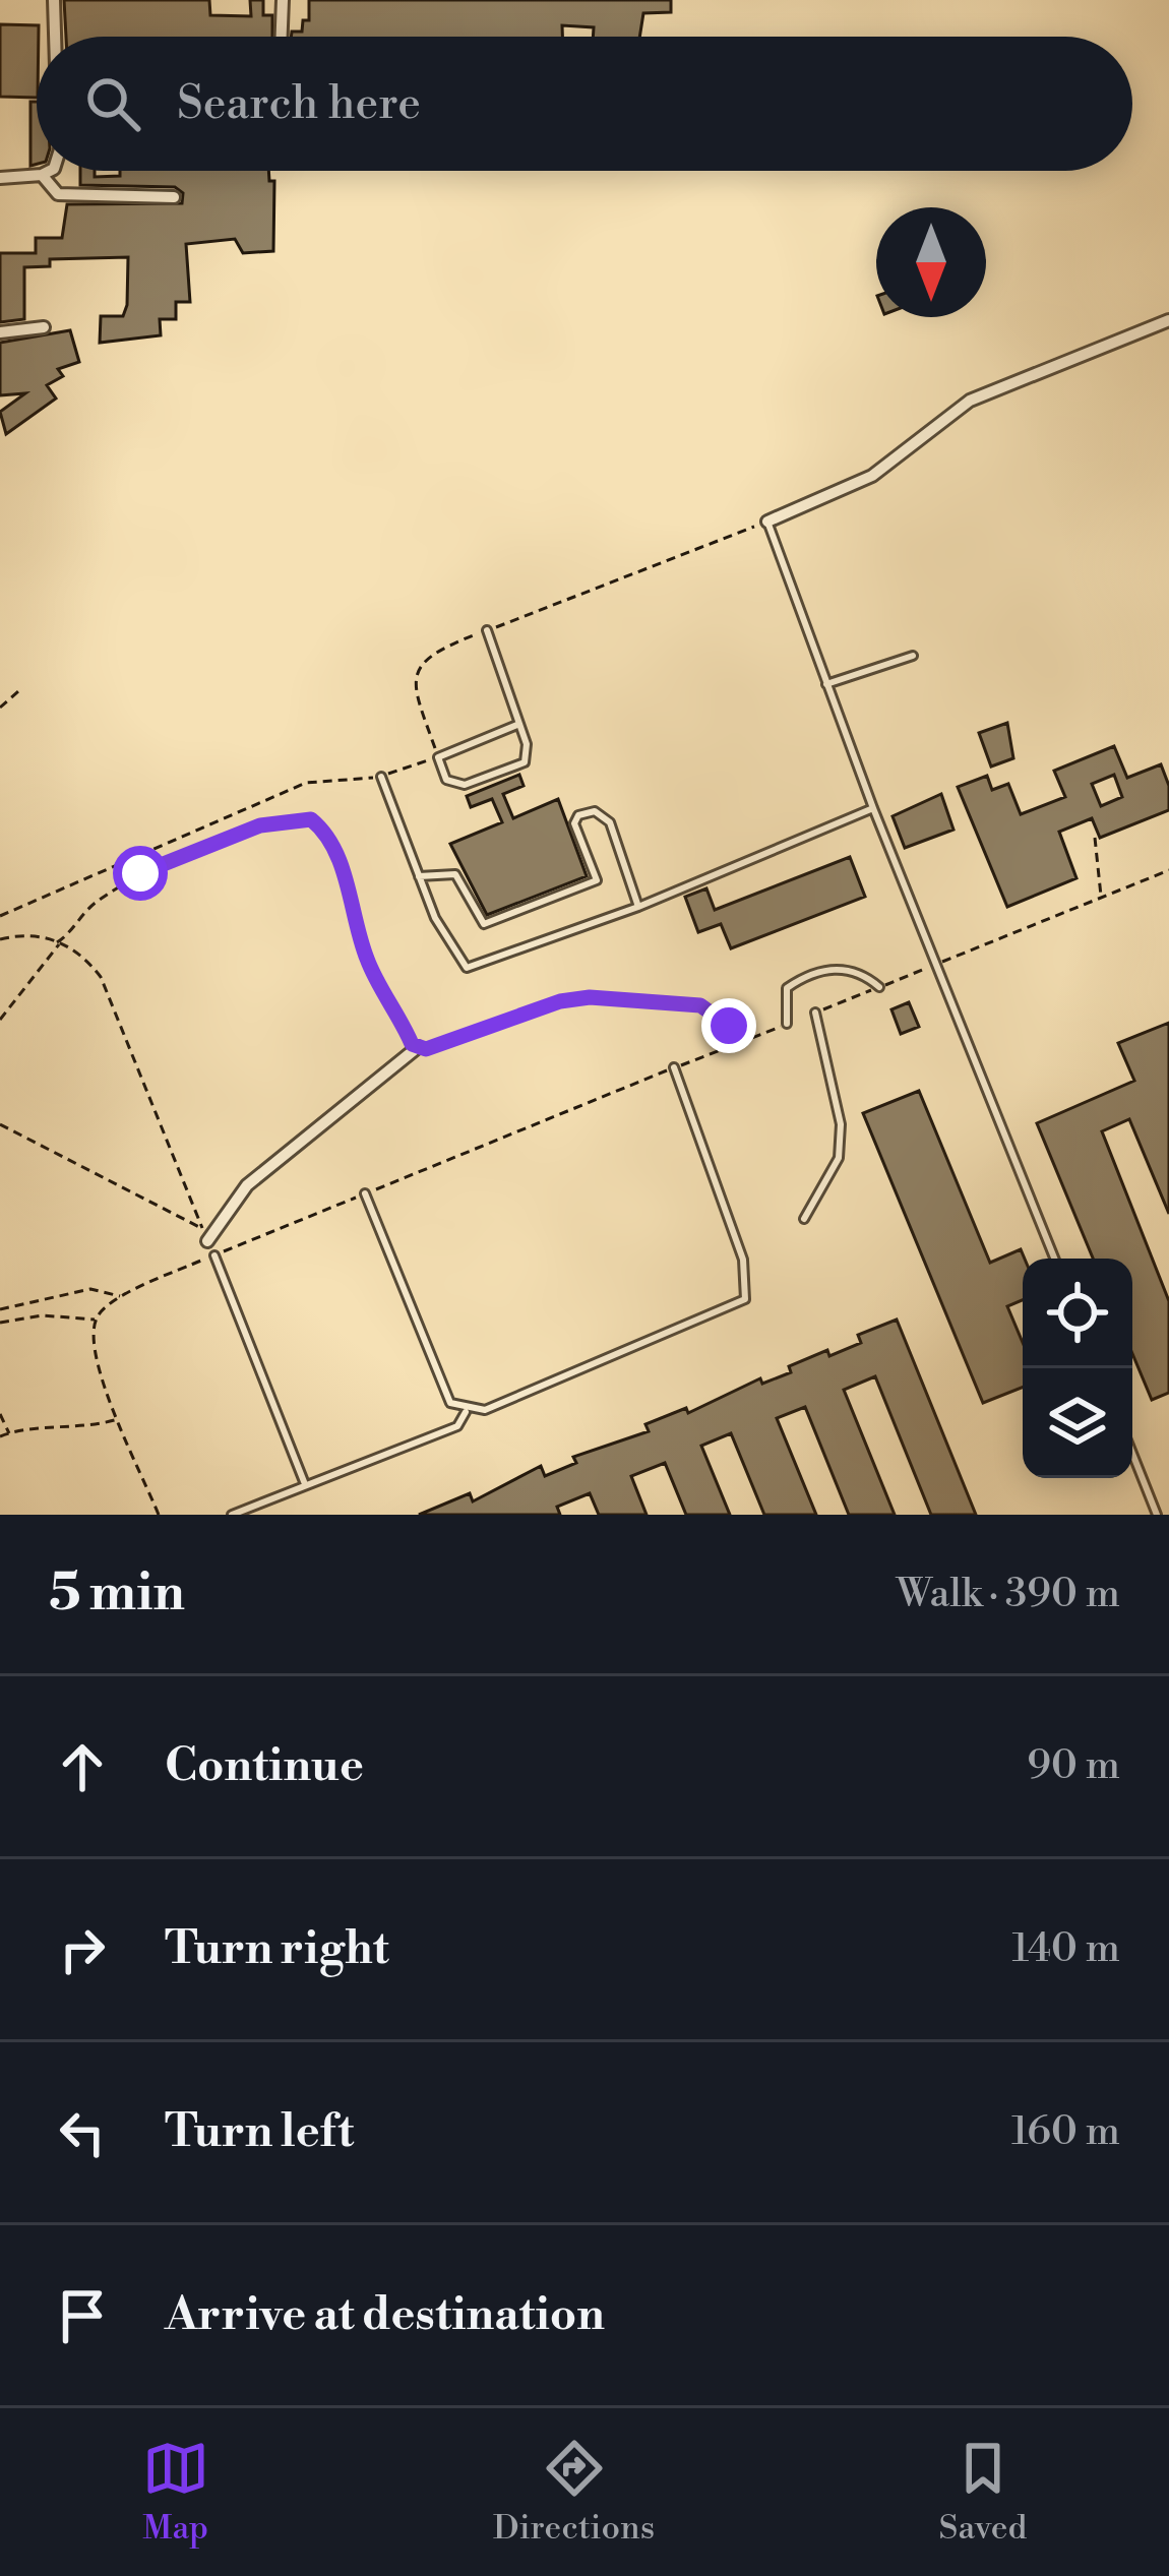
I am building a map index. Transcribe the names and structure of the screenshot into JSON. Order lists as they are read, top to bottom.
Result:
{
  "north": "bottom",
  "page": {
    "search": "Search here",
    "heading": ["5 min", "Walk · 390 m"],
    "list": [
      ["Continue", "90 m"],
      ["Turn right", "140 m"],
      ["Turn left", "160 m"],
      "Arrive at destination"
    ],
    "nav": ["Map", "Directions", "Saved"]
  }
}
